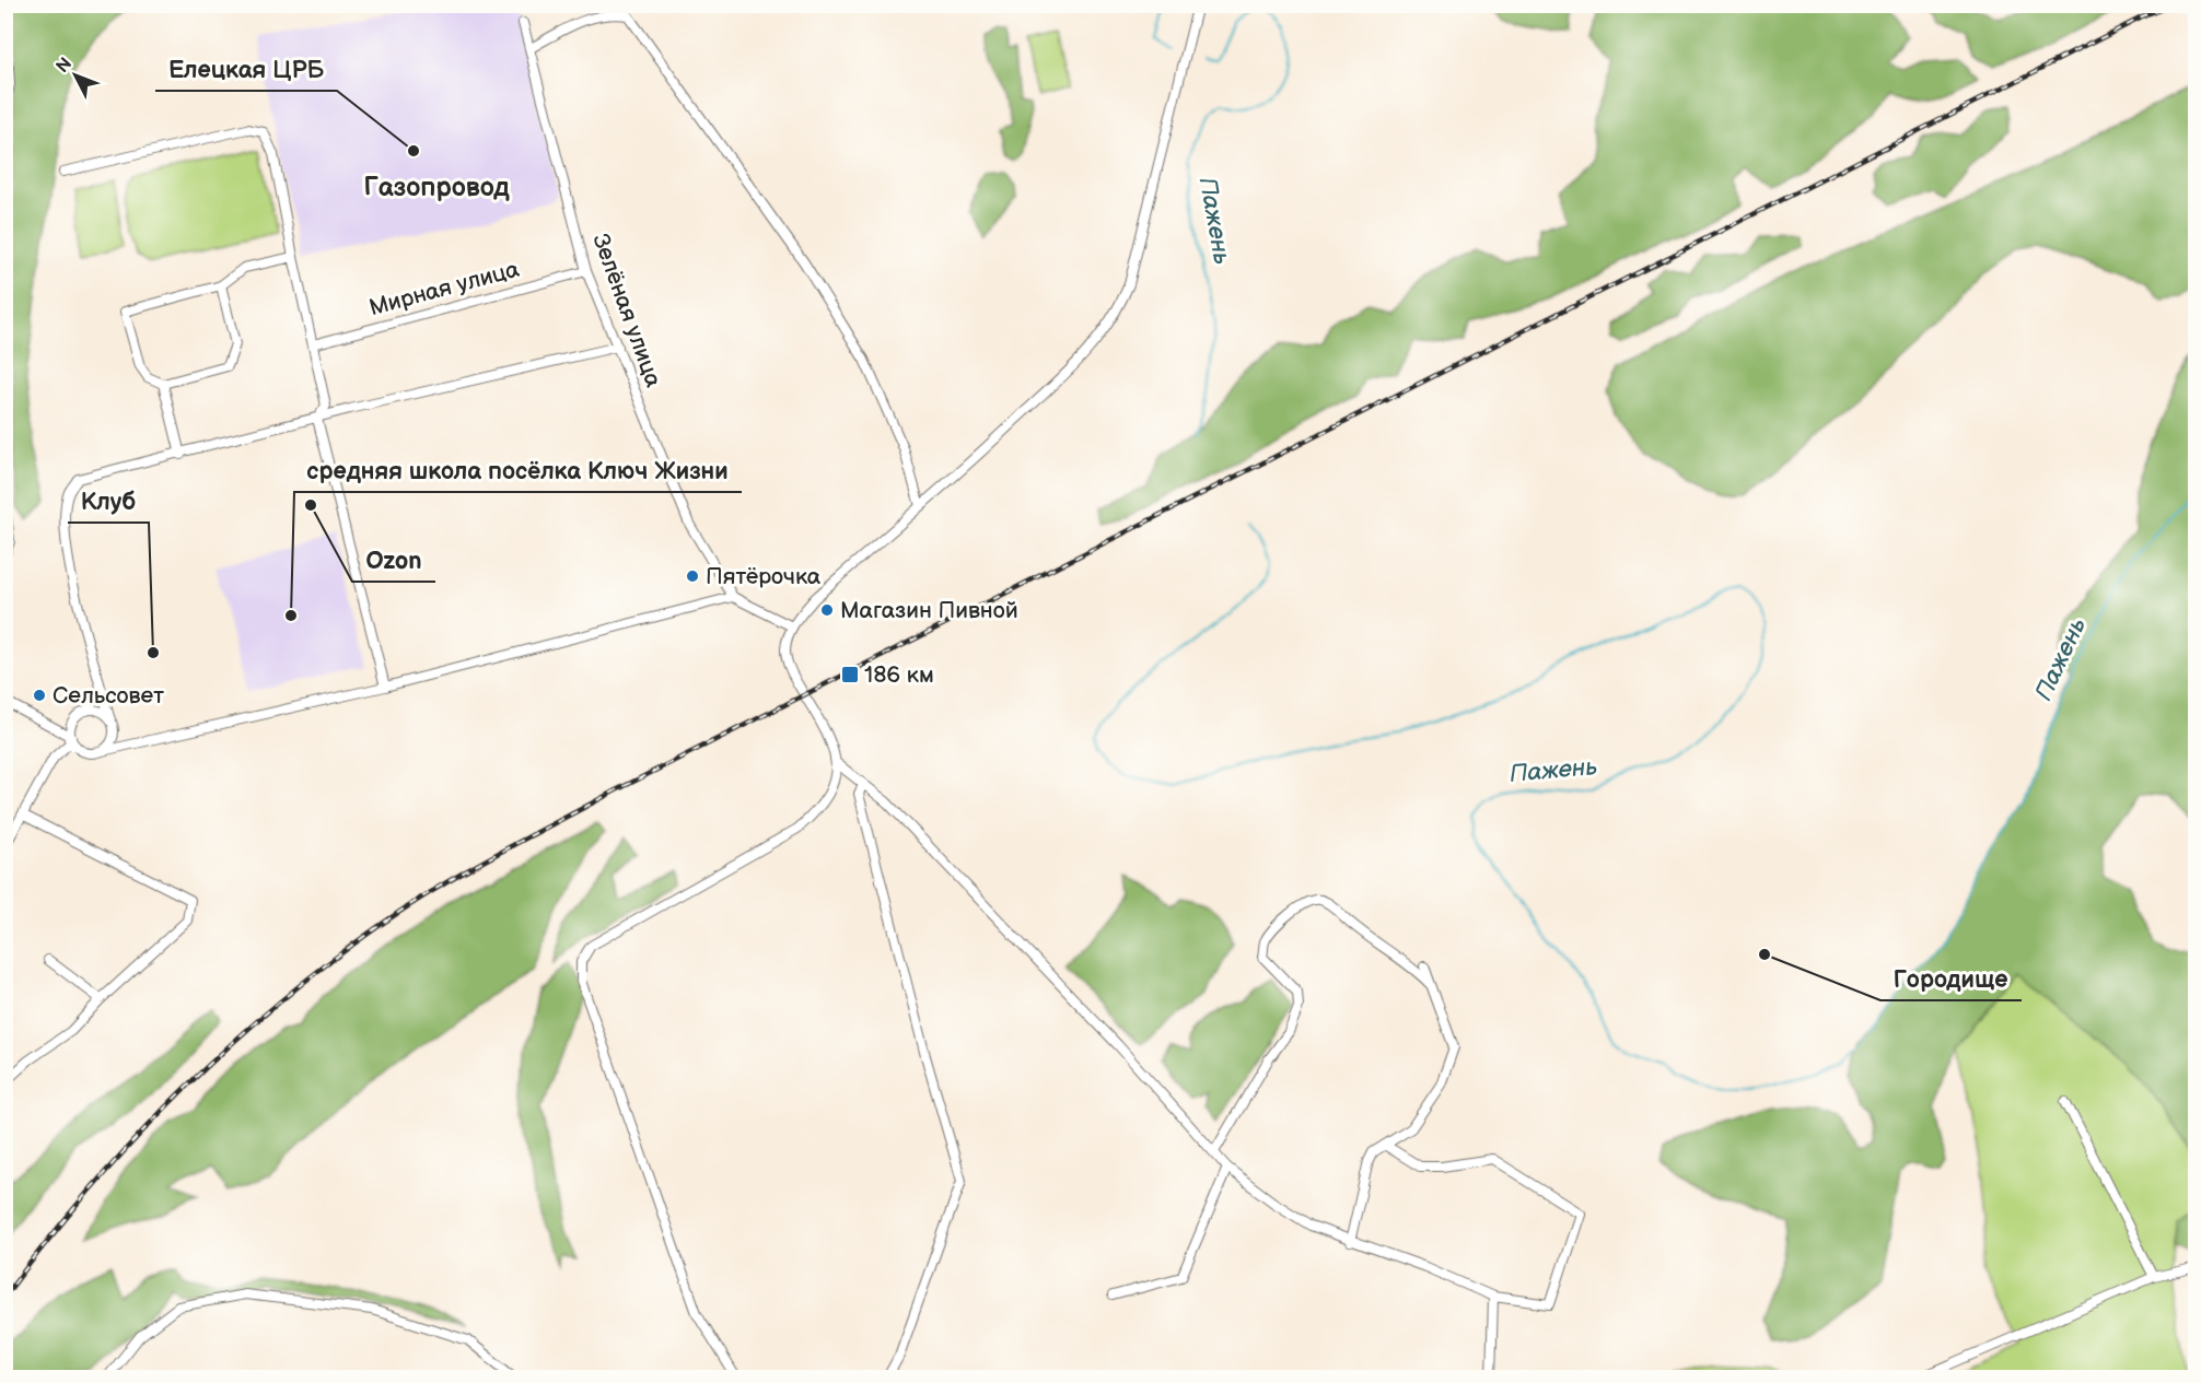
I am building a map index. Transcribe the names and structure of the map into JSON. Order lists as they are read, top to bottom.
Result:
{
  "streets": {
    "street": ["Мирная улица", "Зелёная улица"]
  },
  "crossings": [
    ["Мирная улица", "Зелёная улица"]
  ],
  "districts": ["Газопровод"],
  "water": ["Пажень"],
  "places": {
    "other": [
      "Елецкая ЦРБ",
      "Ozon",
      "Пятёрочка",
      "Магазин Пивной",
      "средняя школа посёлка Ключ Жизни",
      "Клуб",
      "Сельсовет",
      "Городище"
    ],
    "transit": ["186 км"]
  },
  "north": "top left"
}
